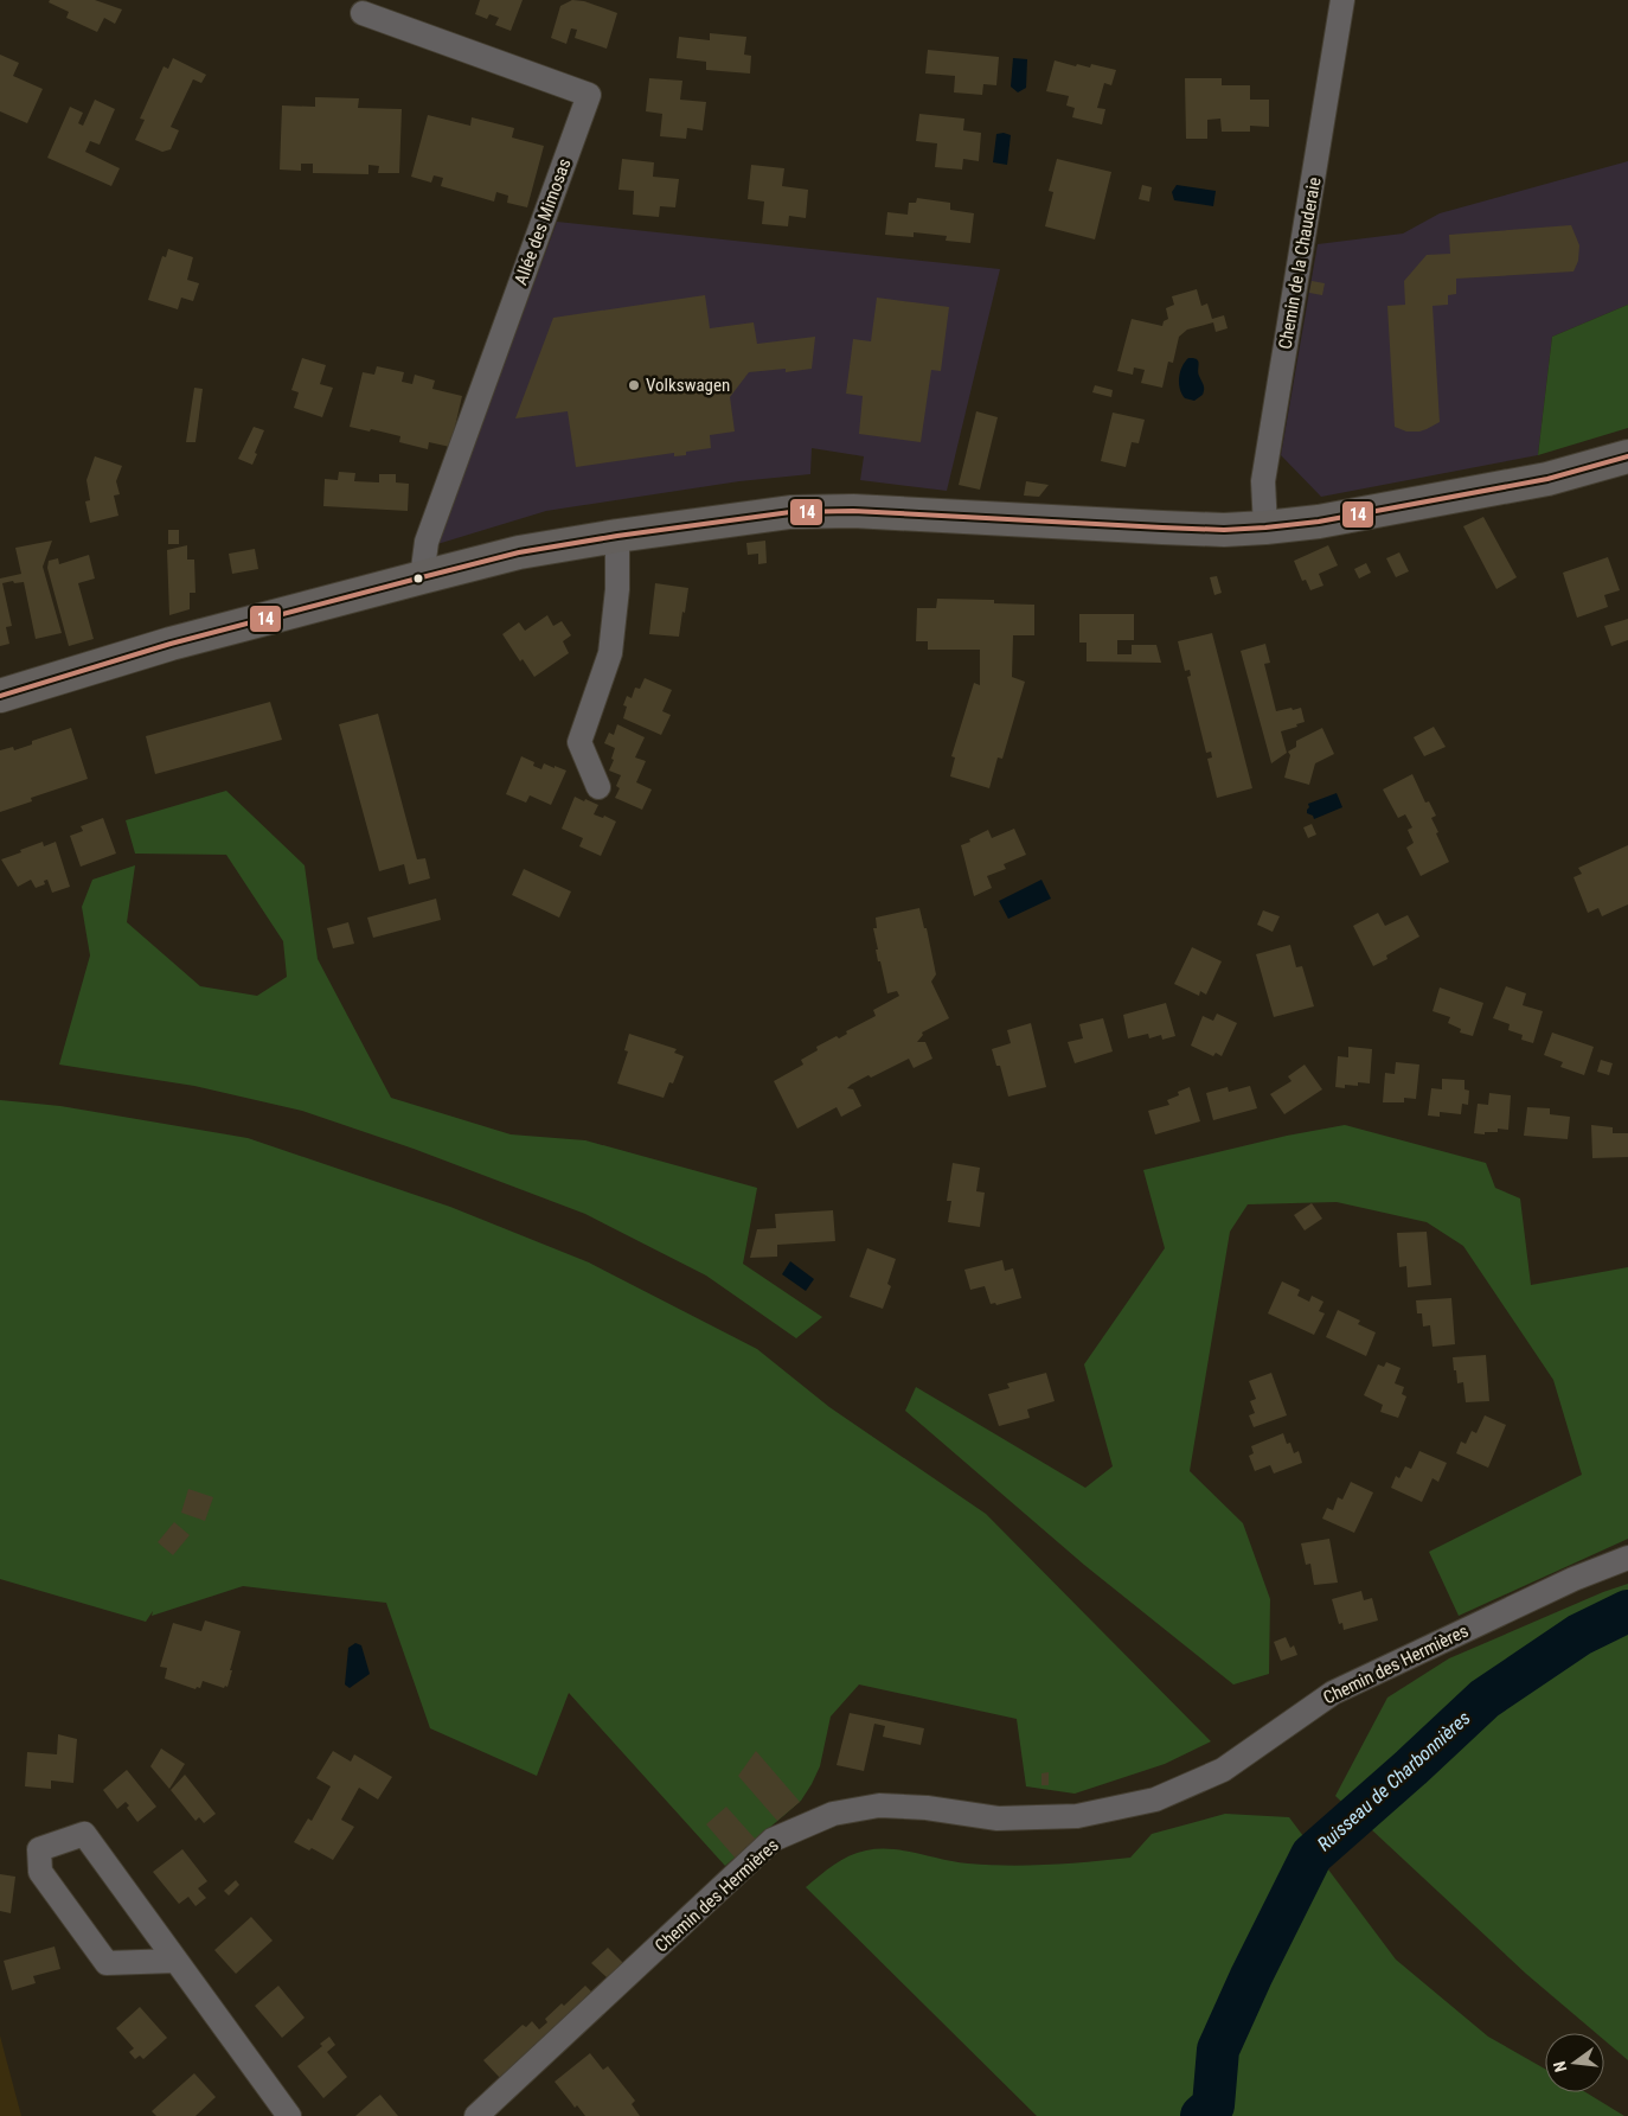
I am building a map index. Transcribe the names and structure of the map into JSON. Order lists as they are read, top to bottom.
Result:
{
  "streets": {
    "street": ["Allée des Mimosas", "Chemin de la Chauderaie", "Chemin des Hermières"]
  },
  "water": ["Ruisseau de Charbonnières"],
  "places": ["Volkswagen"],
  "lines": ["transit line 14"],
  "north": "left"
}
